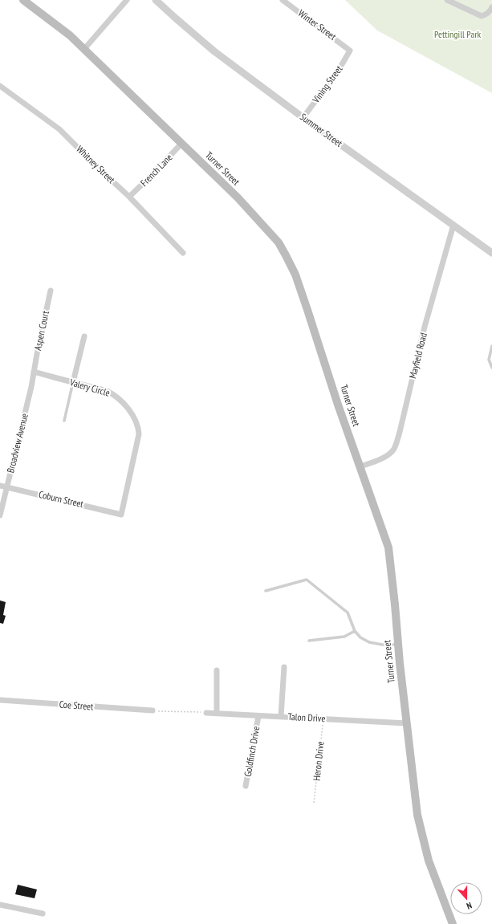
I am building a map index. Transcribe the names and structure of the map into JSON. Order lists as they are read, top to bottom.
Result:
{
  "streets": {
    "main road": ["Turner Street"],
    "street": [
      "Winter Street",
      "Vining Street",
      "Summer Street",
      "Whitney Street",
      "French Lane",
      "Aspen Court",
      "Mayfield Road",
      "Valery Circle",
      "Broadview Avenue",
      "Coburn Street",
      "Coe Street",
      "Talon Drive",
      "Goldfinch Drive"
    ],
    "path": ["Heron Drive"]
  },
  "crossings": [
    ["Winter Street", "Vining Street"],
    ["Vining Street", "Summer Street"],
    ["Summer Street", "Mayfield Road"],
    ["Whitney Street", "French Lane"],
    ["Turner Street", "French Lane"],
    ["Turner Street", "Mayfield Road"],
    ["Turner Street", "Talon Drive"],
    ["Aspen Court", "Valery Circle"],
    ["Aspen Court", "Broadview Avenue"],
    ["Valery Circle", "Broadview Avenue"],
    ["Valery Circle", "Coburn Street"],
    ["Broadview Avenue", "Coburn Street"],
    ["Talon Drive", "Goldfinch Drive"],
    ["Talon Drive", "Heron Drive"]
  ],
  "parks": ["Pettingill Park"],
  "north": "bottom"
}
